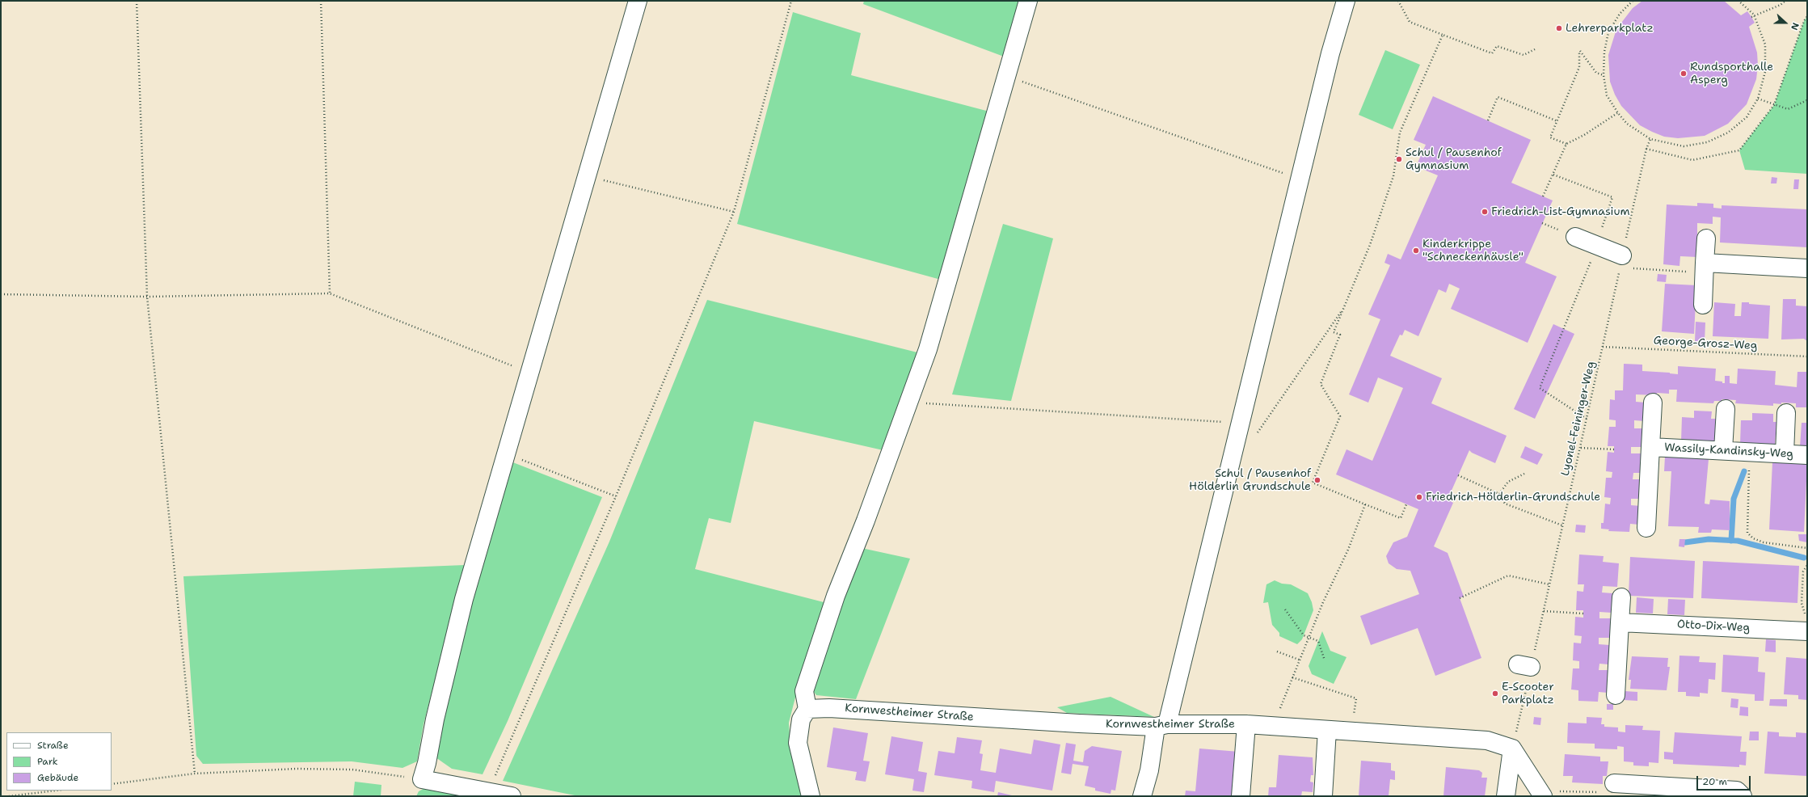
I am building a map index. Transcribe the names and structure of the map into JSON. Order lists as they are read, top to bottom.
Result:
{
  "streets": {
    "street": ["Wassily-Kandinsky-Weg", "Otto-Dix-Weg", "Kornwestheimer Straße"],
    "path": ["George-Grosz-Weg", "Lyonel-Feininger-Weg"]
  },
  "crossings": [
    ["George-Grosz-Weg", "Lyonel-Feininger-Weg"],
    ["Lyonel-Feininger-Weg", "Kornwestheimer Straße"]
  ],
  "places": [
    "Lehrerparkplatz",
    "Rundsporthalle Asperg",
    "Schul / Pausenhof Gymnasium",
    "Friedrich-List-Gymnasium",
    "Kinderkrippe \"Schneckenhäusle\"",
    "Schul / Pausenhof Hölderlin Grundschule",
    "Friedrich-Hölderlin-Grundschule",
    "E-Scooter Parkplatz"
  ],
  "legend": ["Straße", "Park", "Gebäude"],
  "scale_bar": "20 m",
  "north": "right"
}
